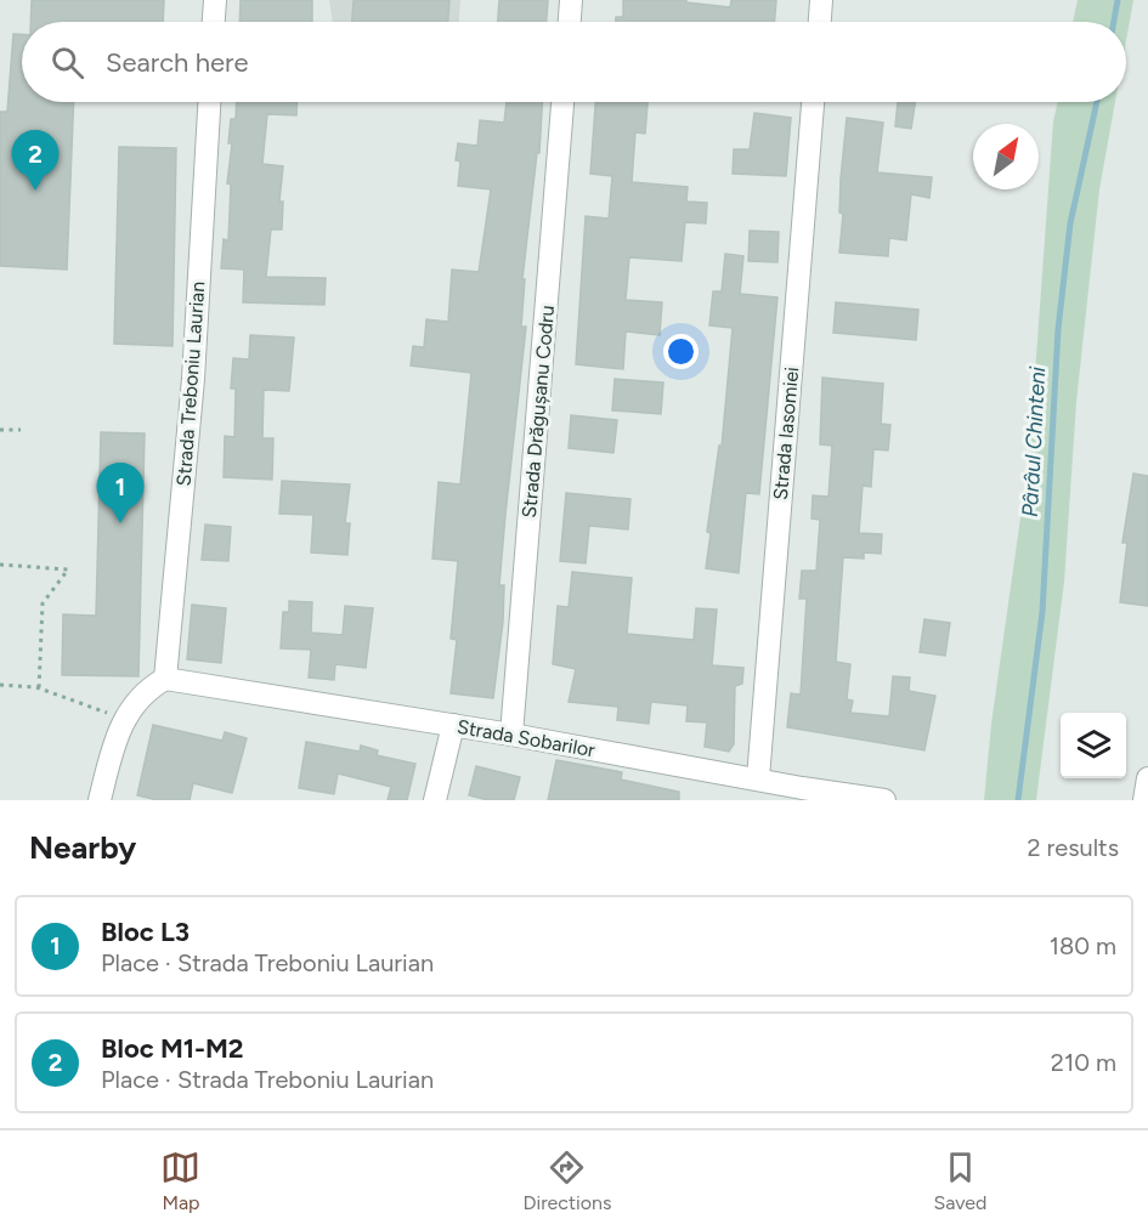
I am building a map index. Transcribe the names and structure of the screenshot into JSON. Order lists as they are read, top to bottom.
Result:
{
  "streets": {
    "street": [
      "Strada Treboniu Laurian",
      "Strada Drăgușanu Codru",
      "Strada Iasomiei",
      "Strada Sobarilor"
    ]
  },
  "crossings": [
    ["Strada Treboniu Laurian", "Strada Sobarilor"],
    ["Strada Drăgușanu Codru", "Strada Sobarilor"],
    ["Strada Iasomiei", "Strada Sobarilor"]
  ],
  "water": ["Pârâul Chinteni"],
  "north": "top right",
  "page": {
    "search": "Search here",
    "pins": ["2", "1"],
    "heading": ["Nearby", "2 results"],
    "list": [
      {
        "mark": "1",
        "name": "Bloc L3",
        "note": "Place · Strada Treboniu Laurian",
        "value": "180 m"
      },
      {
        "mark": "2",
        "name": "Bloc M1-M2",
        "note": "Place · Strada Treboniu Laurian",
        "value": "210 m"
      }
    ],
    "nav": ["Map", "Directions", "Saved"]
  }
}
